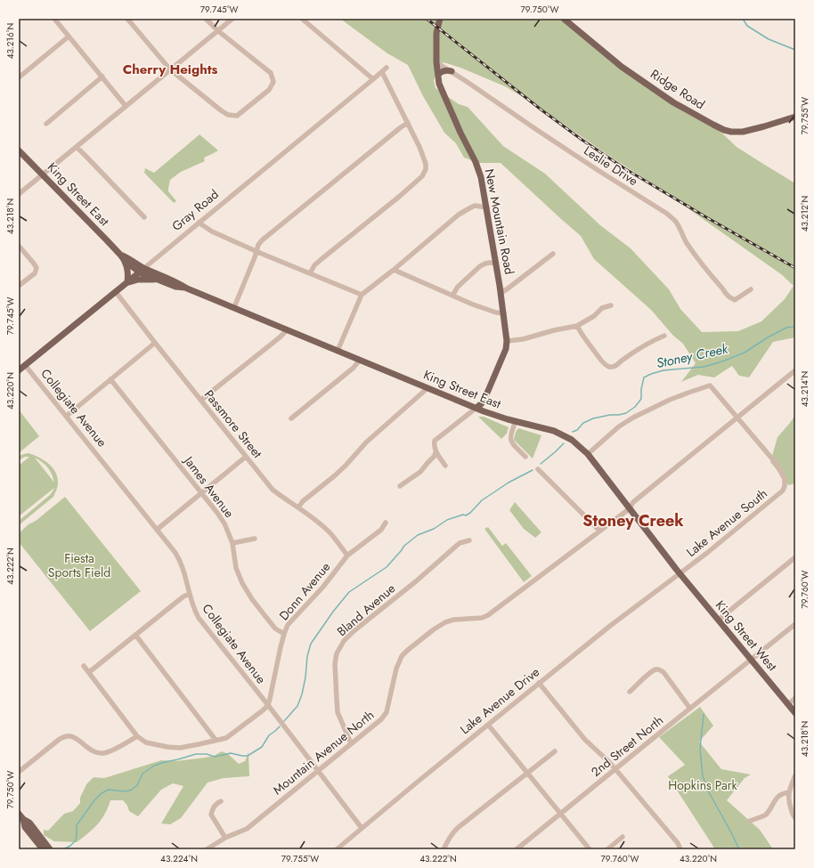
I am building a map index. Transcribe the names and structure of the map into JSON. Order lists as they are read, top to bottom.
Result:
{
  "streets": {
    "main road": [
      "Ridge Road",
      "King Street East",
      "Gray Road",
      "New Mountain Road",
      "King Street West"
    ],
    "street": [
      "Leslie Drive",
      "Collegiate Avenue",
      "Passmore Street",
      "James Avenue",
      "Lake Avenue South",
      "Donn Avenue",
      "Bland Avenue",
      "Lake Avenue Drive",
      "2nd Street North",
      "Mountain Avenue North"
    ]
  },
  "crossings": [
    ["Leslie Drive", "New Mountain Road"],
    ["King Street East", "Gray Road"],
    ["King Street East", "New Mountain Road"],
    ["King Street East", "Lake Avenue South"],
    ["King Street East", "King Street West"],
    ["King Street East", "Lake Avenue Drive"],
    ["King Street East", "Mountain Avenue North"],
    ["Gray Road", "Collegiate Avenue"],
    ["Gray Road", "Passmore Street"],
    ["Collegiate Avenue", "Donn Avenue"],
    ["Collegiate Avenue", "Lake Avenue Drive"],
    ["Collegiate Avenue", "Mountain Avenue North"],
    ["Passmore Street", "Donn Avenue"],
    ["James Avenue", "Donn Avenue"],
    ["Lake Avenue South", "King Street West"],
    ["Lake Avenue South", "Lake Avenue Drive"],
    ["Lake Avenue South", "Mountain Avenue North"],
    ["Bland Avenue", "Mountain Avenue North"],
    ["King Street West", "Lake Avenue Drive"],
    ["King Street West", "2nd Street North"]
  ],
  "districts": ["Cherry Heights", "Stoney Creek"],
  "water": ["Stoney Creek"],
  "parks": ["Fiesta Sports Field", "Hopkins Park"],
  "coordinates": [
    "79.745°W",
    "79.750°W",
    "43.216°N",
    "79.755°W",
    "43.212°N",
    "43.218°N",
    "43.214°N",
    "43.220°N",
    "43.222°N",
    "79.760°W",
    "43.224°N"
  ]
}
